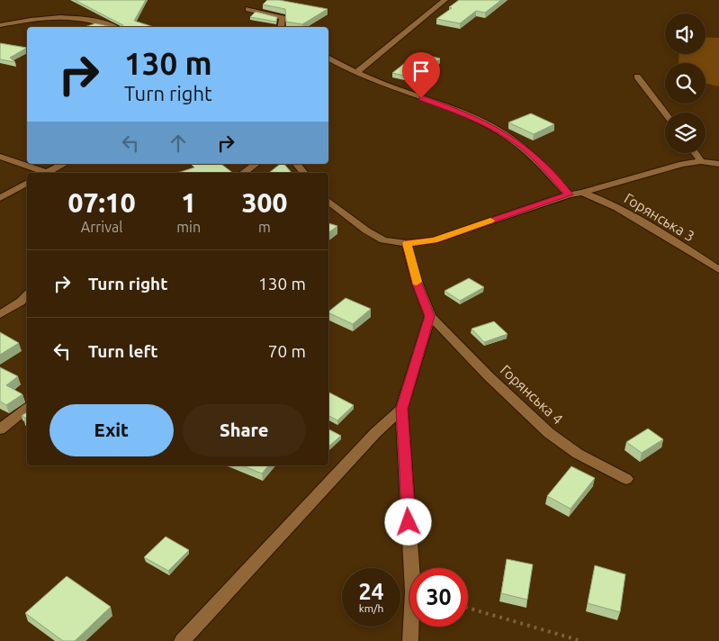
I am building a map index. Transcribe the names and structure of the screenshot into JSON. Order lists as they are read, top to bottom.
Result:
{
  "streets": {
    "street": ["Горянська 3", "Горянська 4"]
  },
  "page": {
    "turn": ["130 m", "Turn right"],
    "eta": [
      "07:10",
      "Arrival",
      "1",
      "min",
      "300",
      "m"
    ],
    "list": [
      {
        "name": "Turn right",
        "value": "130 m"
      },
      {
        "name": "Turn left",
        "value": "70 m"
      }
    ],
    "buttons": ["Exit", "Share"],
    "speed": "24 km/h",
    "limit": "30"
  }
}
